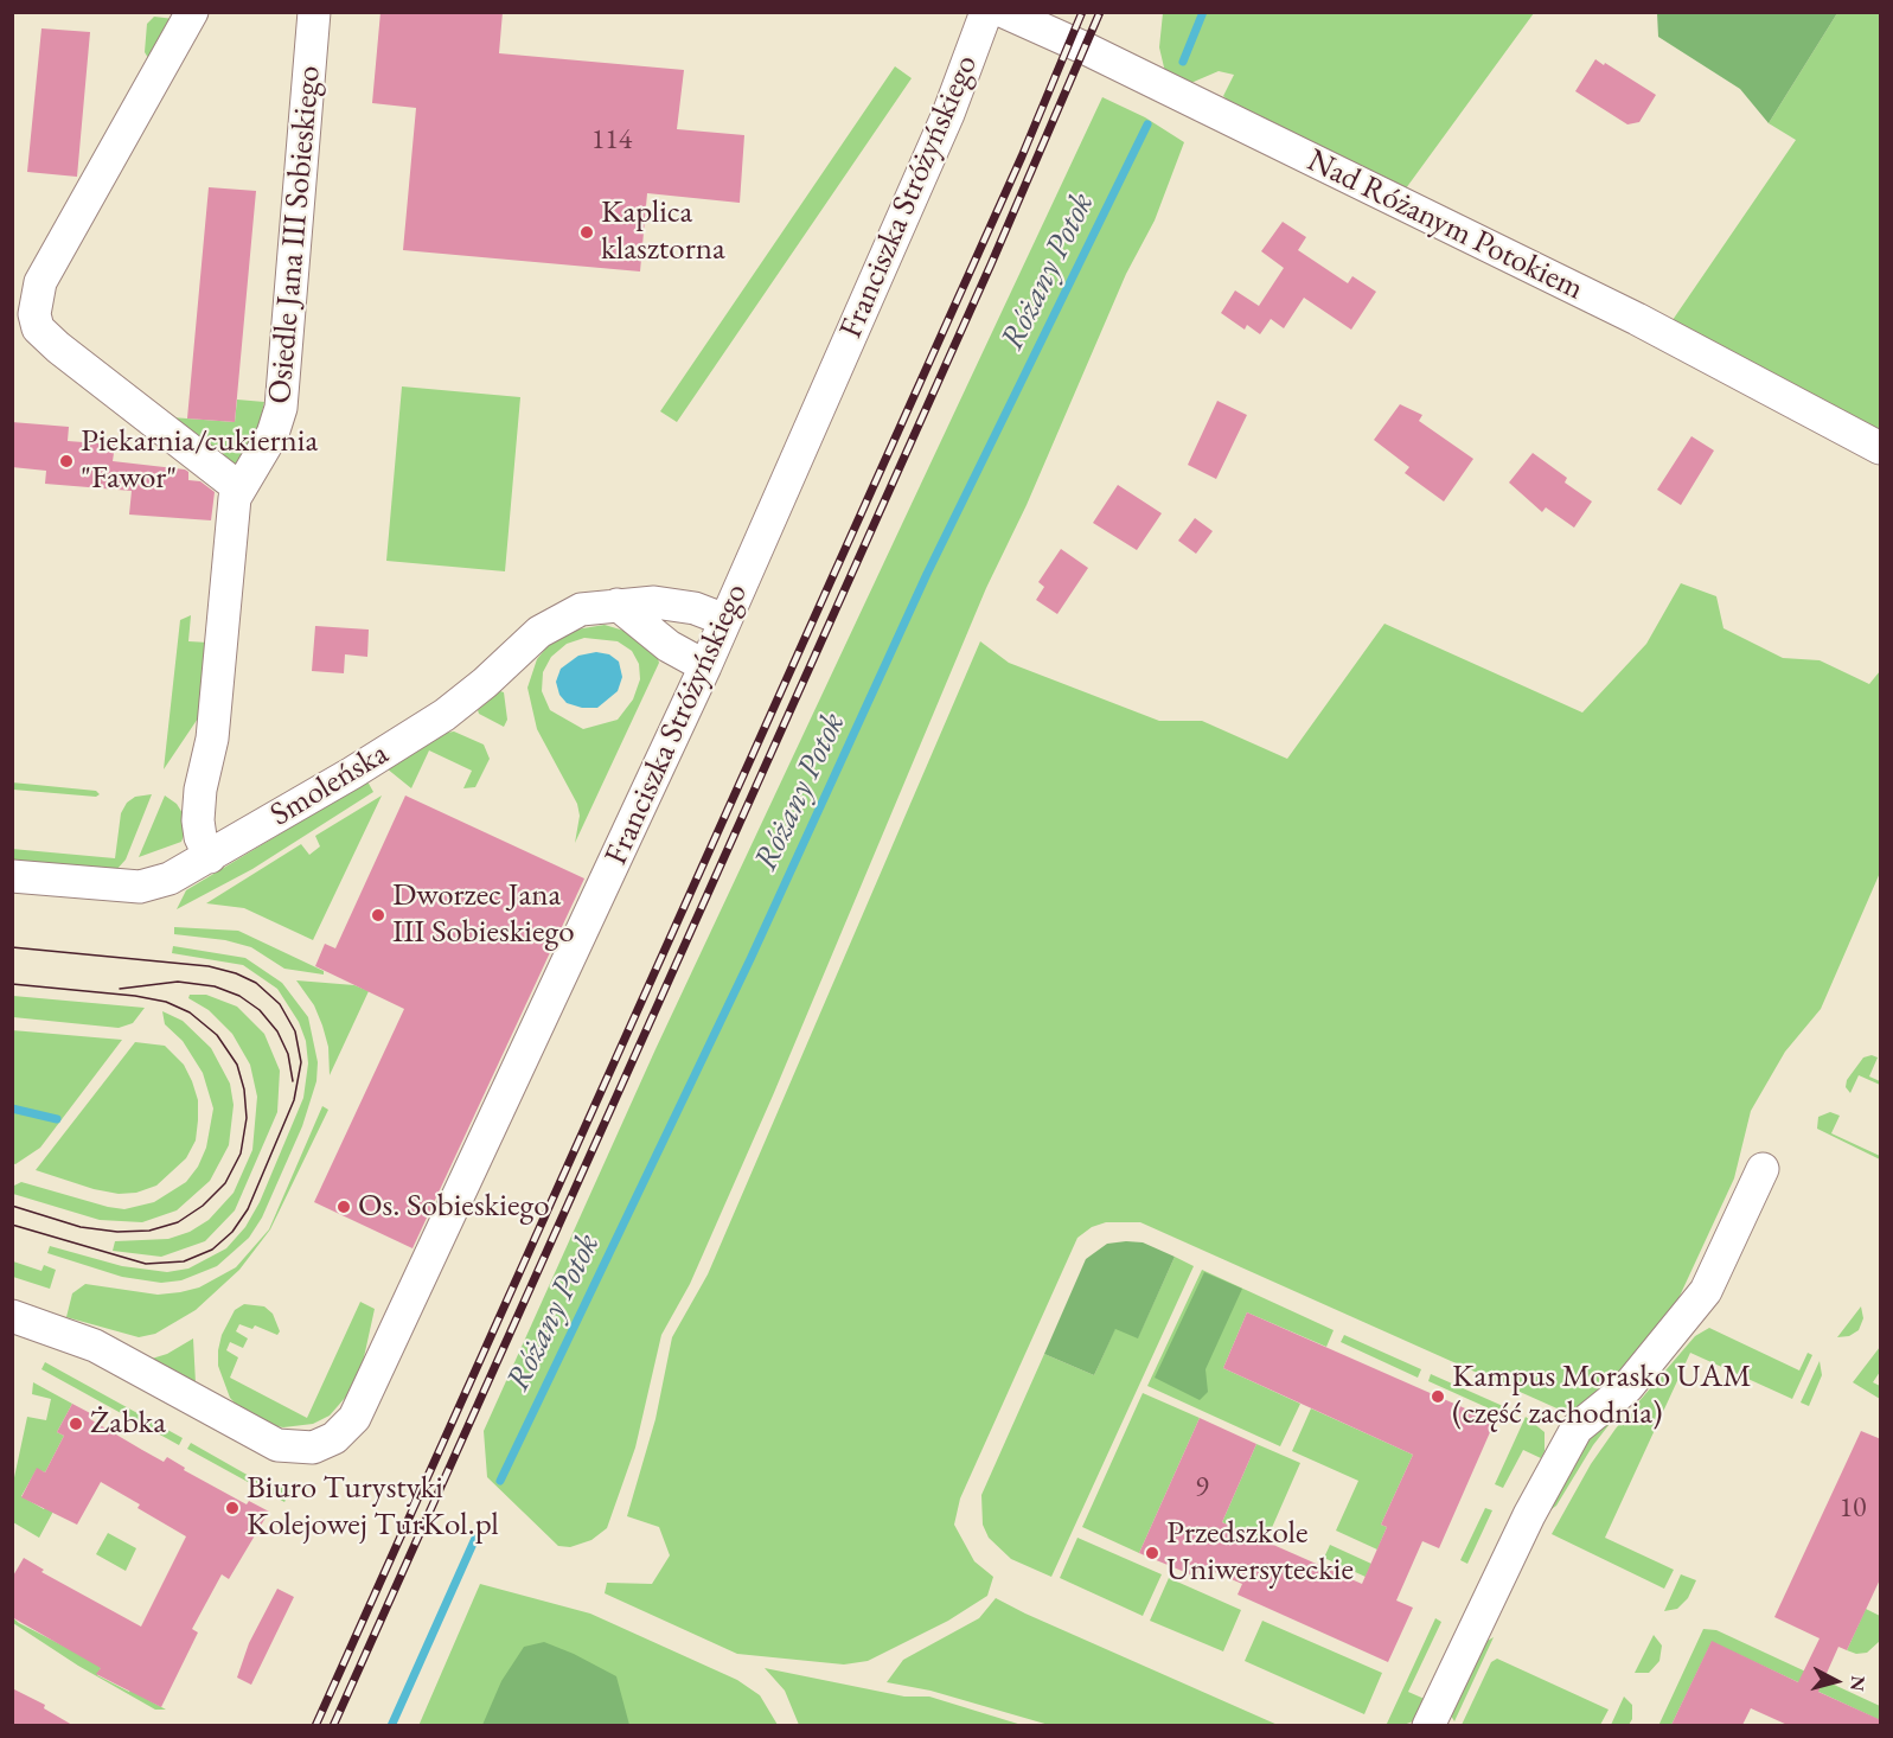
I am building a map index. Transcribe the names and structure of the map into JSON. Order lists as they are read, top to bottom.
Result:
{
  "streets": {
    "street": [
      "Franciszka Stróżyńskiego",
      "Nad Różanym Potokiem",
      "Osiedle Jana III Sobieskiego",
      "Smoleńska"
    ]
  },
  "crossings": [
    ["Franciszka Stróżyńskiego", "Smoleńska"],
    ["Osiedle Jana III Sobieskiego", "Smoleńska"]
  ],
  "water": ["Różany Potok"],
  "places": [
    "Kaplica klasztorna",
    "Piekarnia/cukiernia \"Fawor\"",
    "Dworzec Jana III Sobieskiego",
    "Os. Sobieskiego",
    "Kampus Morasko UAM (część zachodnia)",
    "Żabka",
    "Biuro Turystyki Kolejowej TurKol.pl",
    "Przedszkole Uniwersyteckie"
  ],
  "house_numbers": ["114", "9", "10"],
  "north": "right"
}
